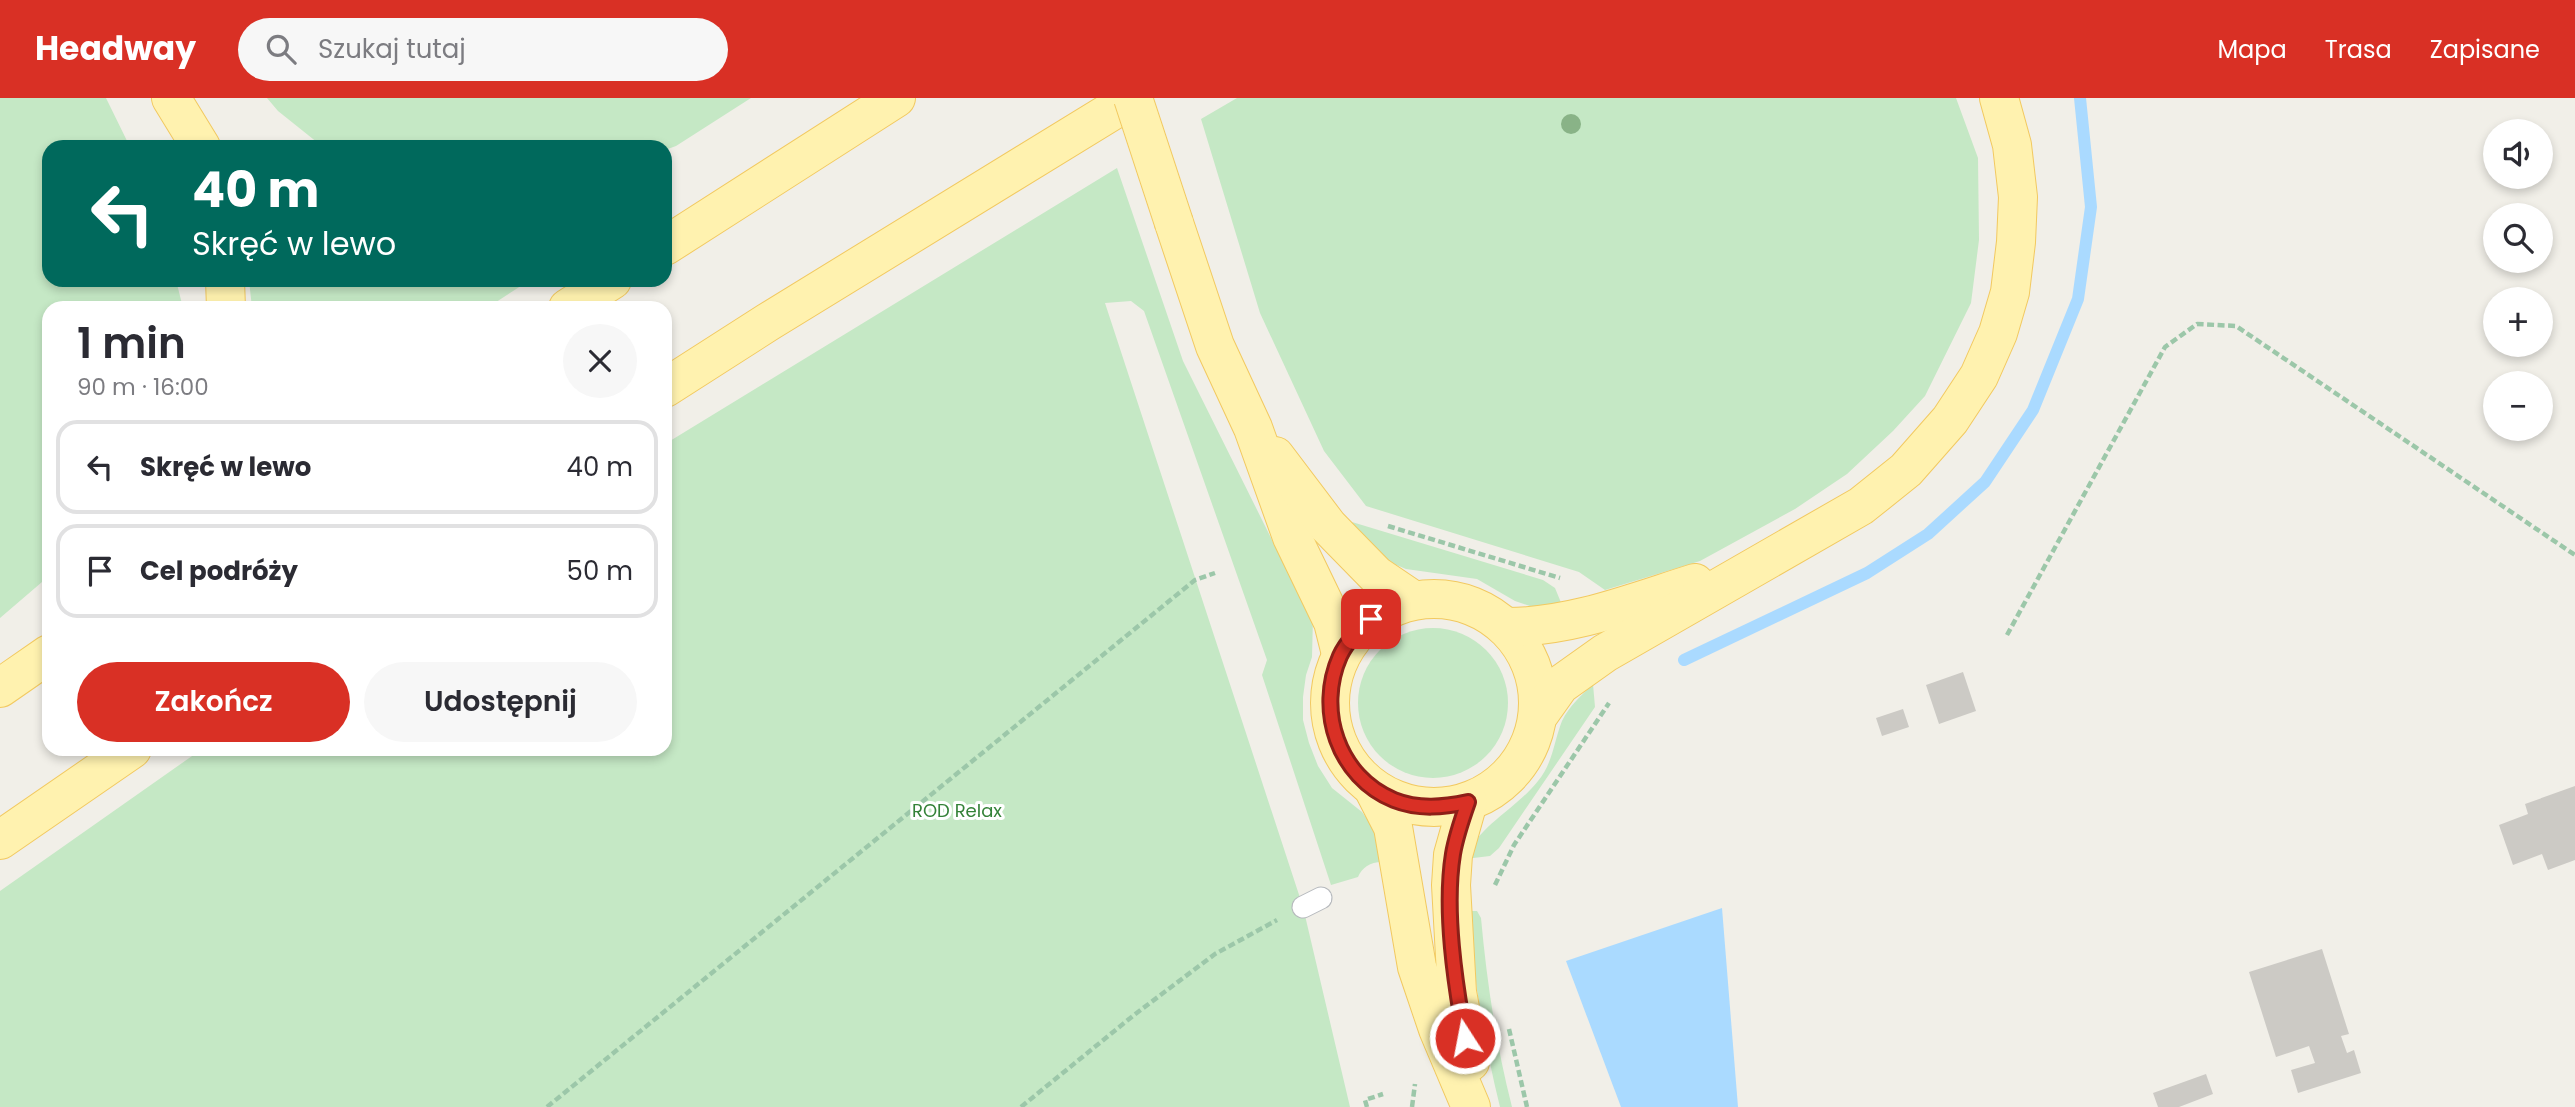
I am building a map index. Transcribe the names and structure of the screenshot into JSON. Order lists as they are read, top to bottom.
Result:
{
  "parks": ["ROD Relax"],
  "page": {
    "header": "Headway",
    "search": "Szukaj tutaj",
    "nav": ["Mapa", "Trasa", "Zapisane"],
    "map_buttons": ["+", "−"],
    "turn": ["40 m", "Skręć w lewo"],
    "heading": ["1 min", "90 m · 16:00"],
    "list": [
      {
        "name": "Skręć w lewo",
        "value": "40 m"
      },
      {
        "name": "Cel podróży",
        "value": "50 m"
      }
    ],
    "buttons": ["Zakończ", "Udostępnij"]
  }
}
